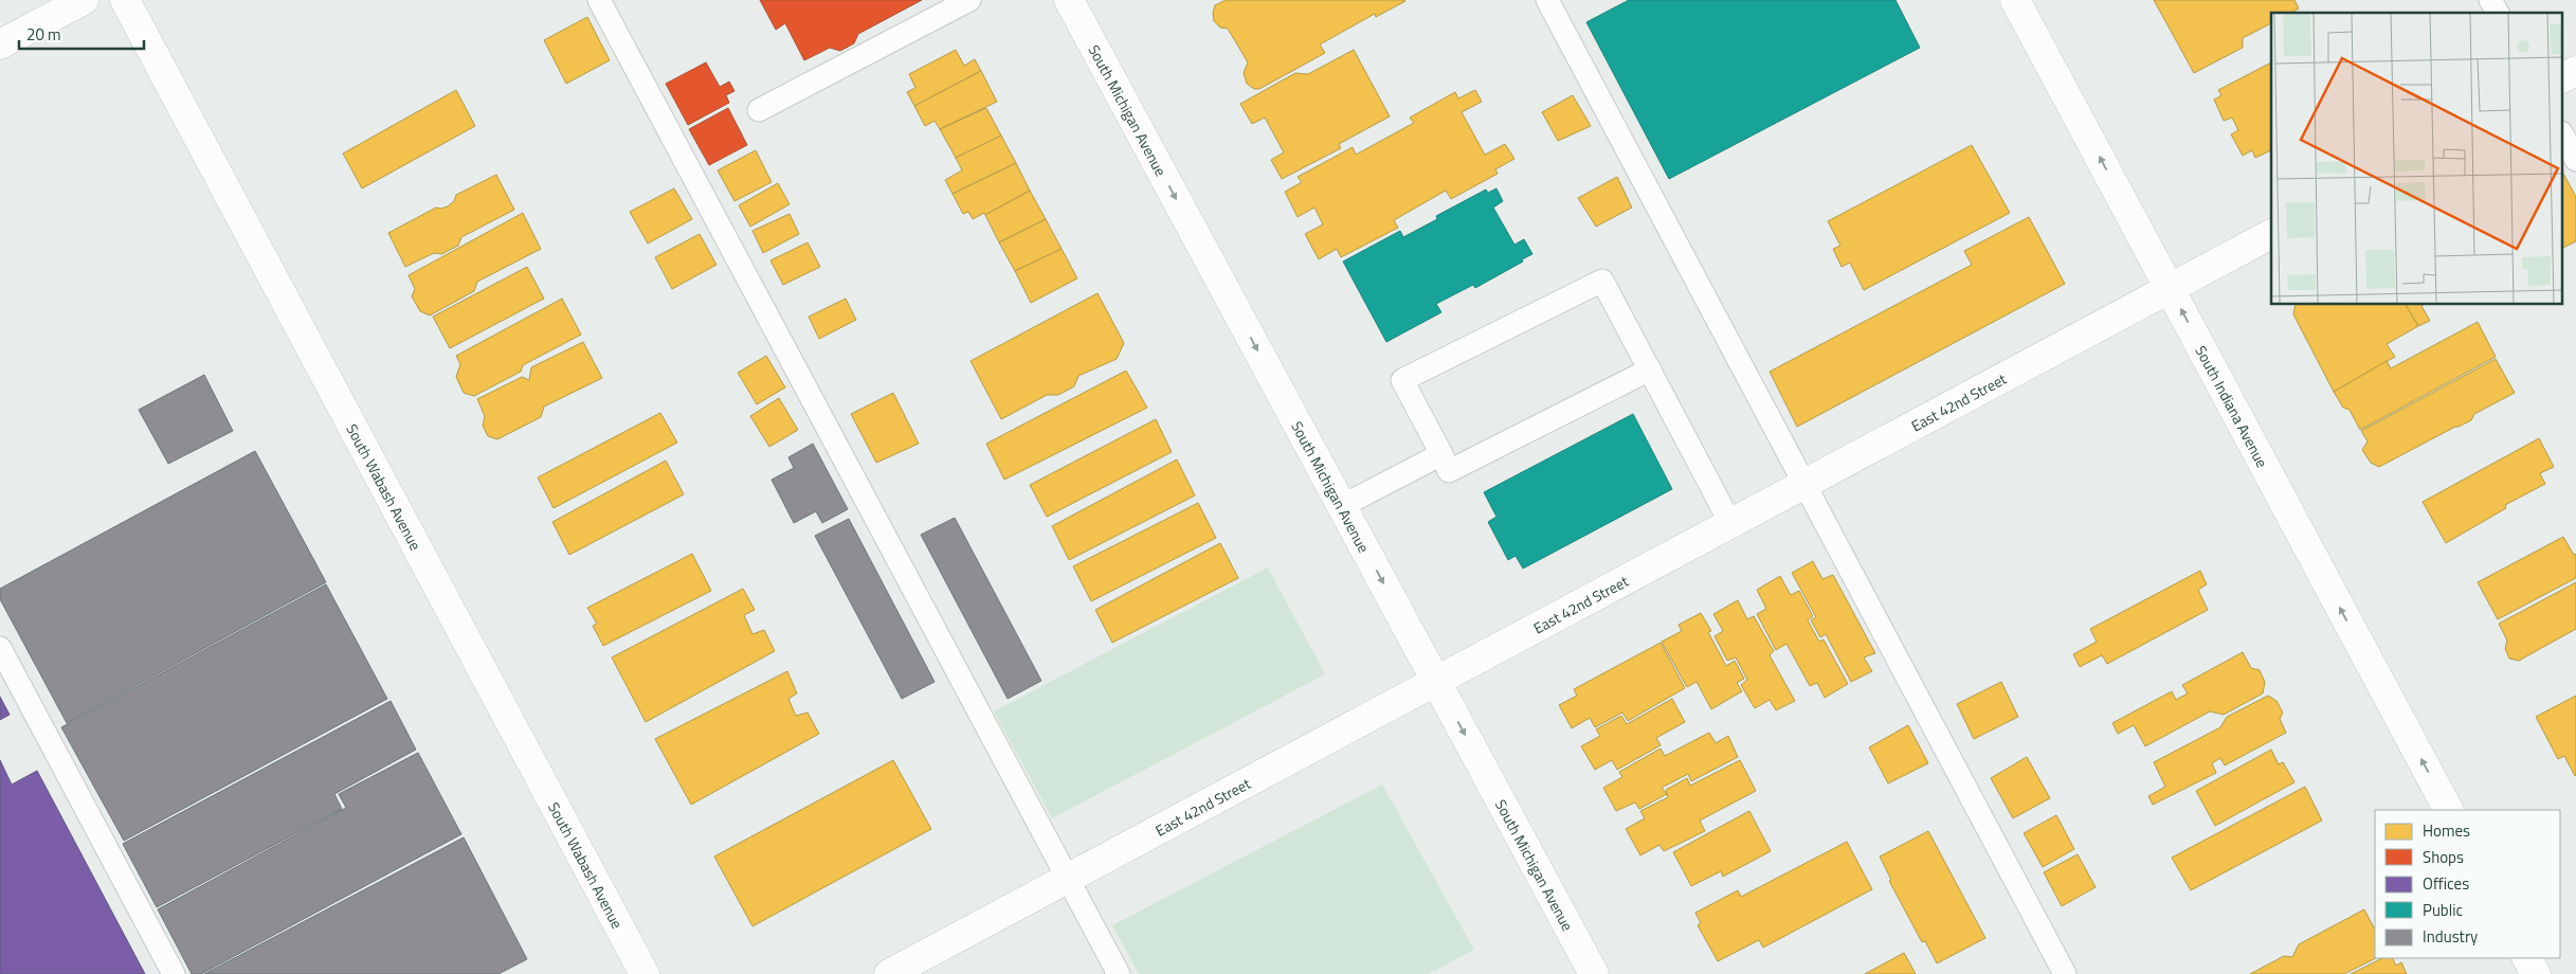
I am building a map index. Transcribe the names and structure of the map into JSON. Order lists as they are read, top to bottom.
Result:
{
  "streets": {
    "street": [
      "South Michigan Avenue",
      "East 42nd Street",
      "South Indiana Avenue",
      "South Wabash Avenue"
    ]
  },
  "crossings": [
    ["South Michigan Avenue", "East 42nd Street"],
    ["East 42nd Street", "South Indiana Avenue"]
  ],
  "one_way": ["South Michigan Avenue", "South Indiana Avenue"],
  "legend": [
    "Homes",
    "Shops",
    "Offices",
    "Public",
    "Industry"
  ],
  "scale_bar": "20 m"
}
